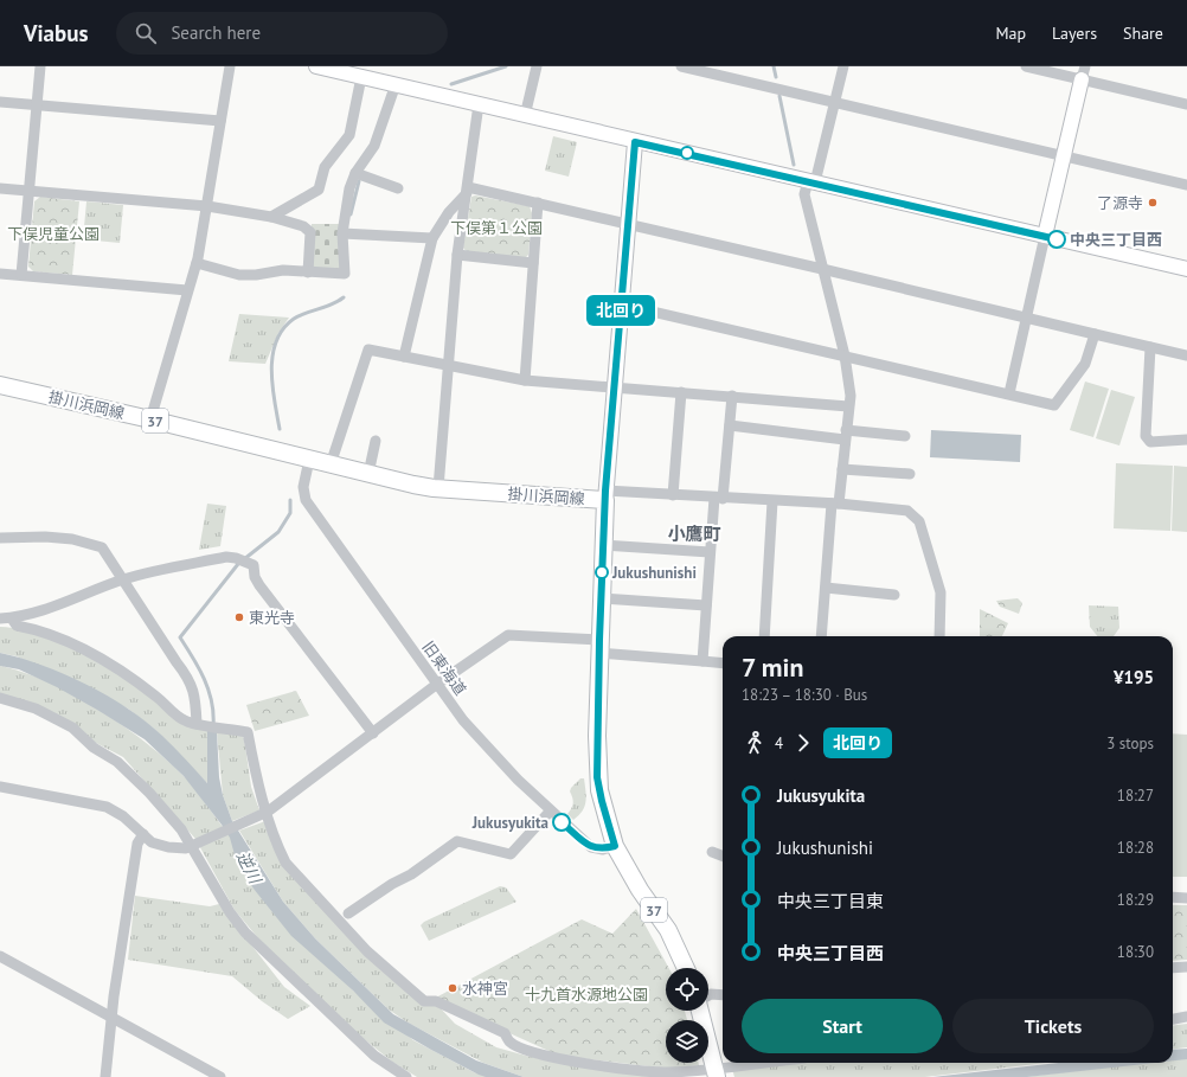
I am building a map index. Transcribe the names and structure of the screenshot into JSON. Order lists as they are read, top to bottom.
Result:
{
  "streets": {
    "main road": ["掛川浜岡線", "37"],
    "street": ["旧東海道"]
  },
  "crossings": [
    ["掛川浜岡線", "旧東海道"]
  ],
  "districts": ["小鷹町"],
  "water": ["逆川"],
  "parks": ["下俣第１公園", "下俣児童公園", "十九首水源地公園"],
  "places": [
    "了源寺",
    "中央三丁目西",
    "Jukushunishi",
    "東光寺",
    "Jukusyukita",
    "水神宮"
  ],
  "lines": ["bus line 北回り"],
  "page": {
    "header": "Viabus",
    "search": "Search here",
    "nav": ["Map", "Layers", "Share"],
    "on_map": "北回り",
    "heading": ["7 min", "18:23 – 18:30 · Bus", "¥195"],
    "legs": ["4", "北回り", "3 stops"],
    "list": [
      {
        "name": "Jukusyukita",
        "value": "18:27"
      },
      {
        "name": "Jukushunishi",
        "value": "18:28"
      },
      {
        "name": "中央三丁目東",
        "value": "18:29"
      },
      {
        "name": "中央三丁目西",
        "value": "18:30"
      }
    ],
    "buttons": ["Start", "Tickets"]
  }
}
